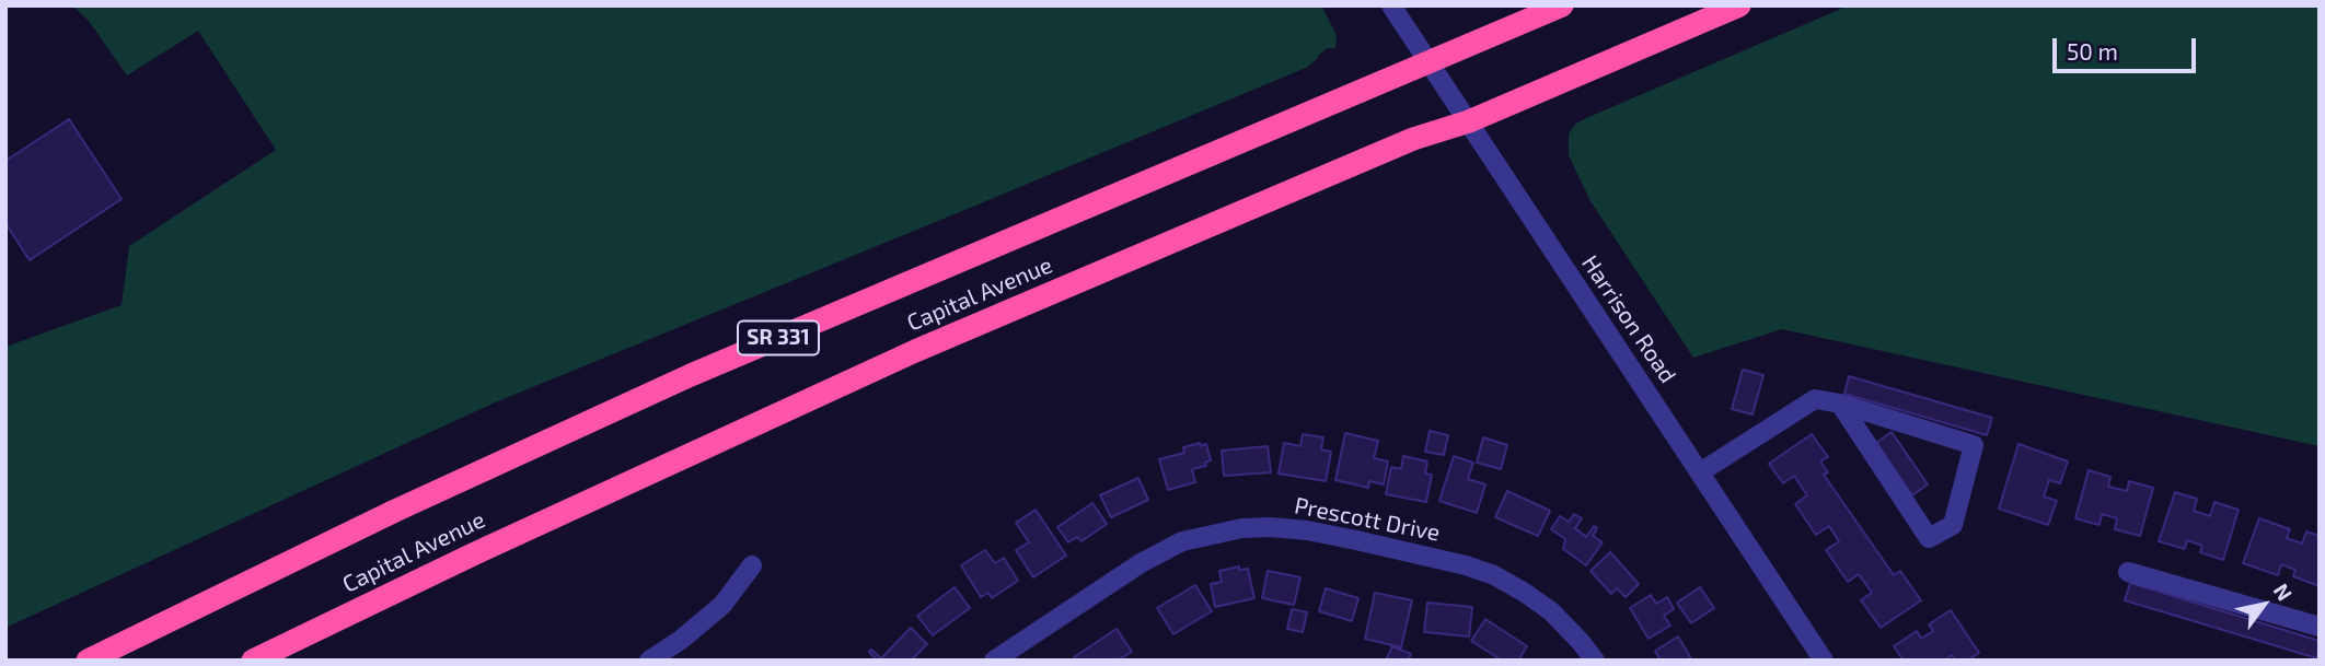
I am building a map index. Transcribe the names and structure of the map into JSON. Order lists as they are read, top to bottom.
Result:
{
  "streets": {
    "highway": ["Capital Avenue", "SR 331"],
    "street": ["Harrison Road", "Prescott Drive"]
  },
  "crossings": [
    ["Capital Avenue", "Harrison Road"]
  ],
  "scale_bar": "50 m",
  "north": "top right"
}
